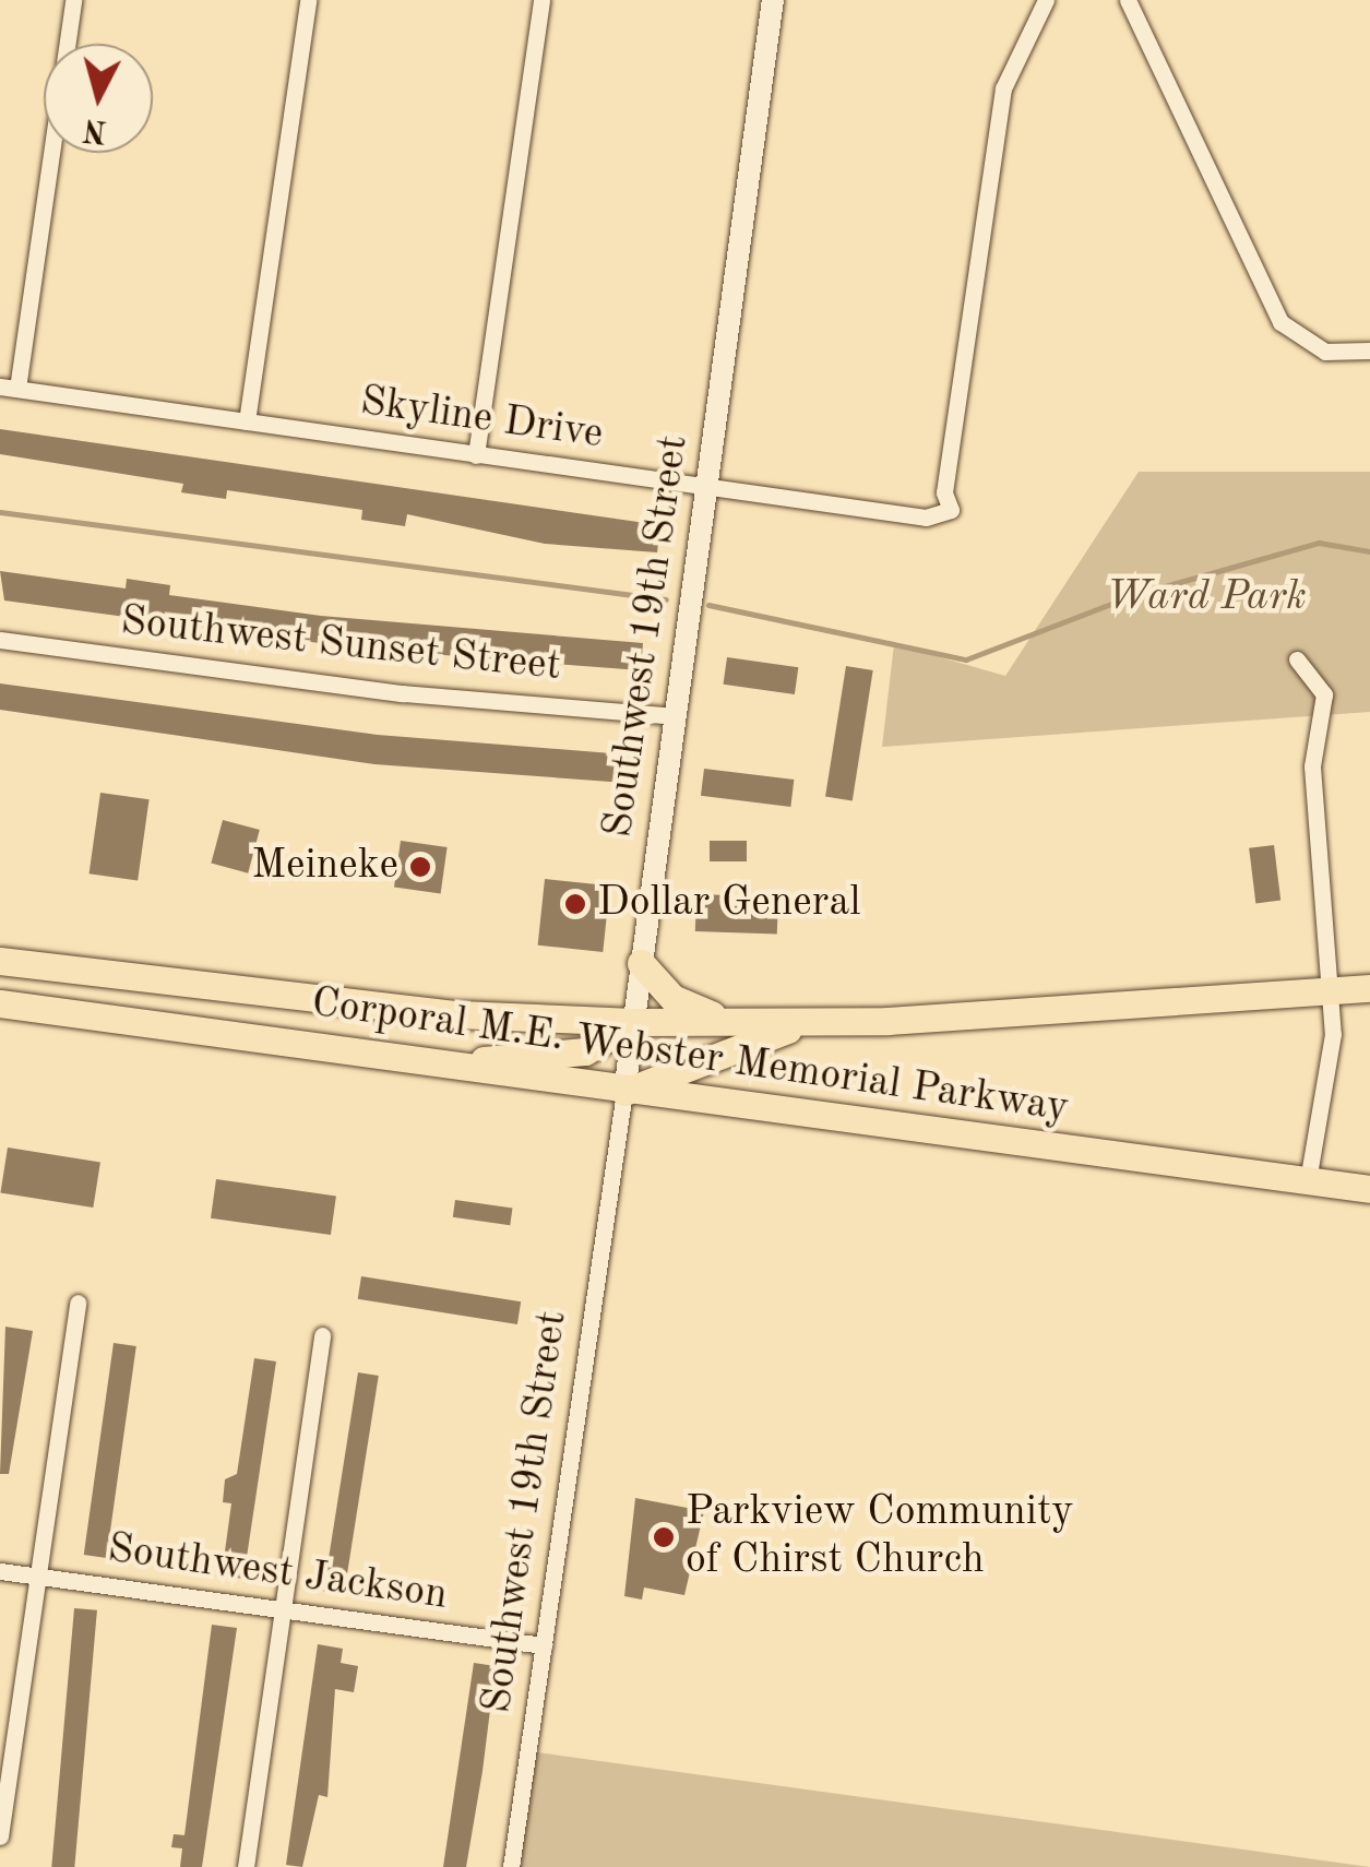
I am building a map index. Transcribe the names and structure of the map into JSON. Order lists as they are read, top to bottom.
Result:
{
  "streets": {
    "main road": ["Corporal M.E. Webster Memorial Parkway"],
    "street": [
      "Skyline Drive",
      "Southwest 19th Street",
      "Southwest Sunset Street",
      "Southwest Jackson"
    ]
  },
  "crossings": [
    ["Skyline Drive", "Southwest 19th Street"],
    ["Southwest 19th Street", "Southwest Sunset Street"],
    ["Southwest 19th Street", "Corporal M.E. Webster Memorial Parkway"],
    ["Southwest 19th Street", "Southwest Jackson"]
  ],
  "parks": ["Ward Park"],
  "places": ["Meineke", "Dollar General", "Parkview Community of Chirst Church"],
  "north": "bottom"
}
